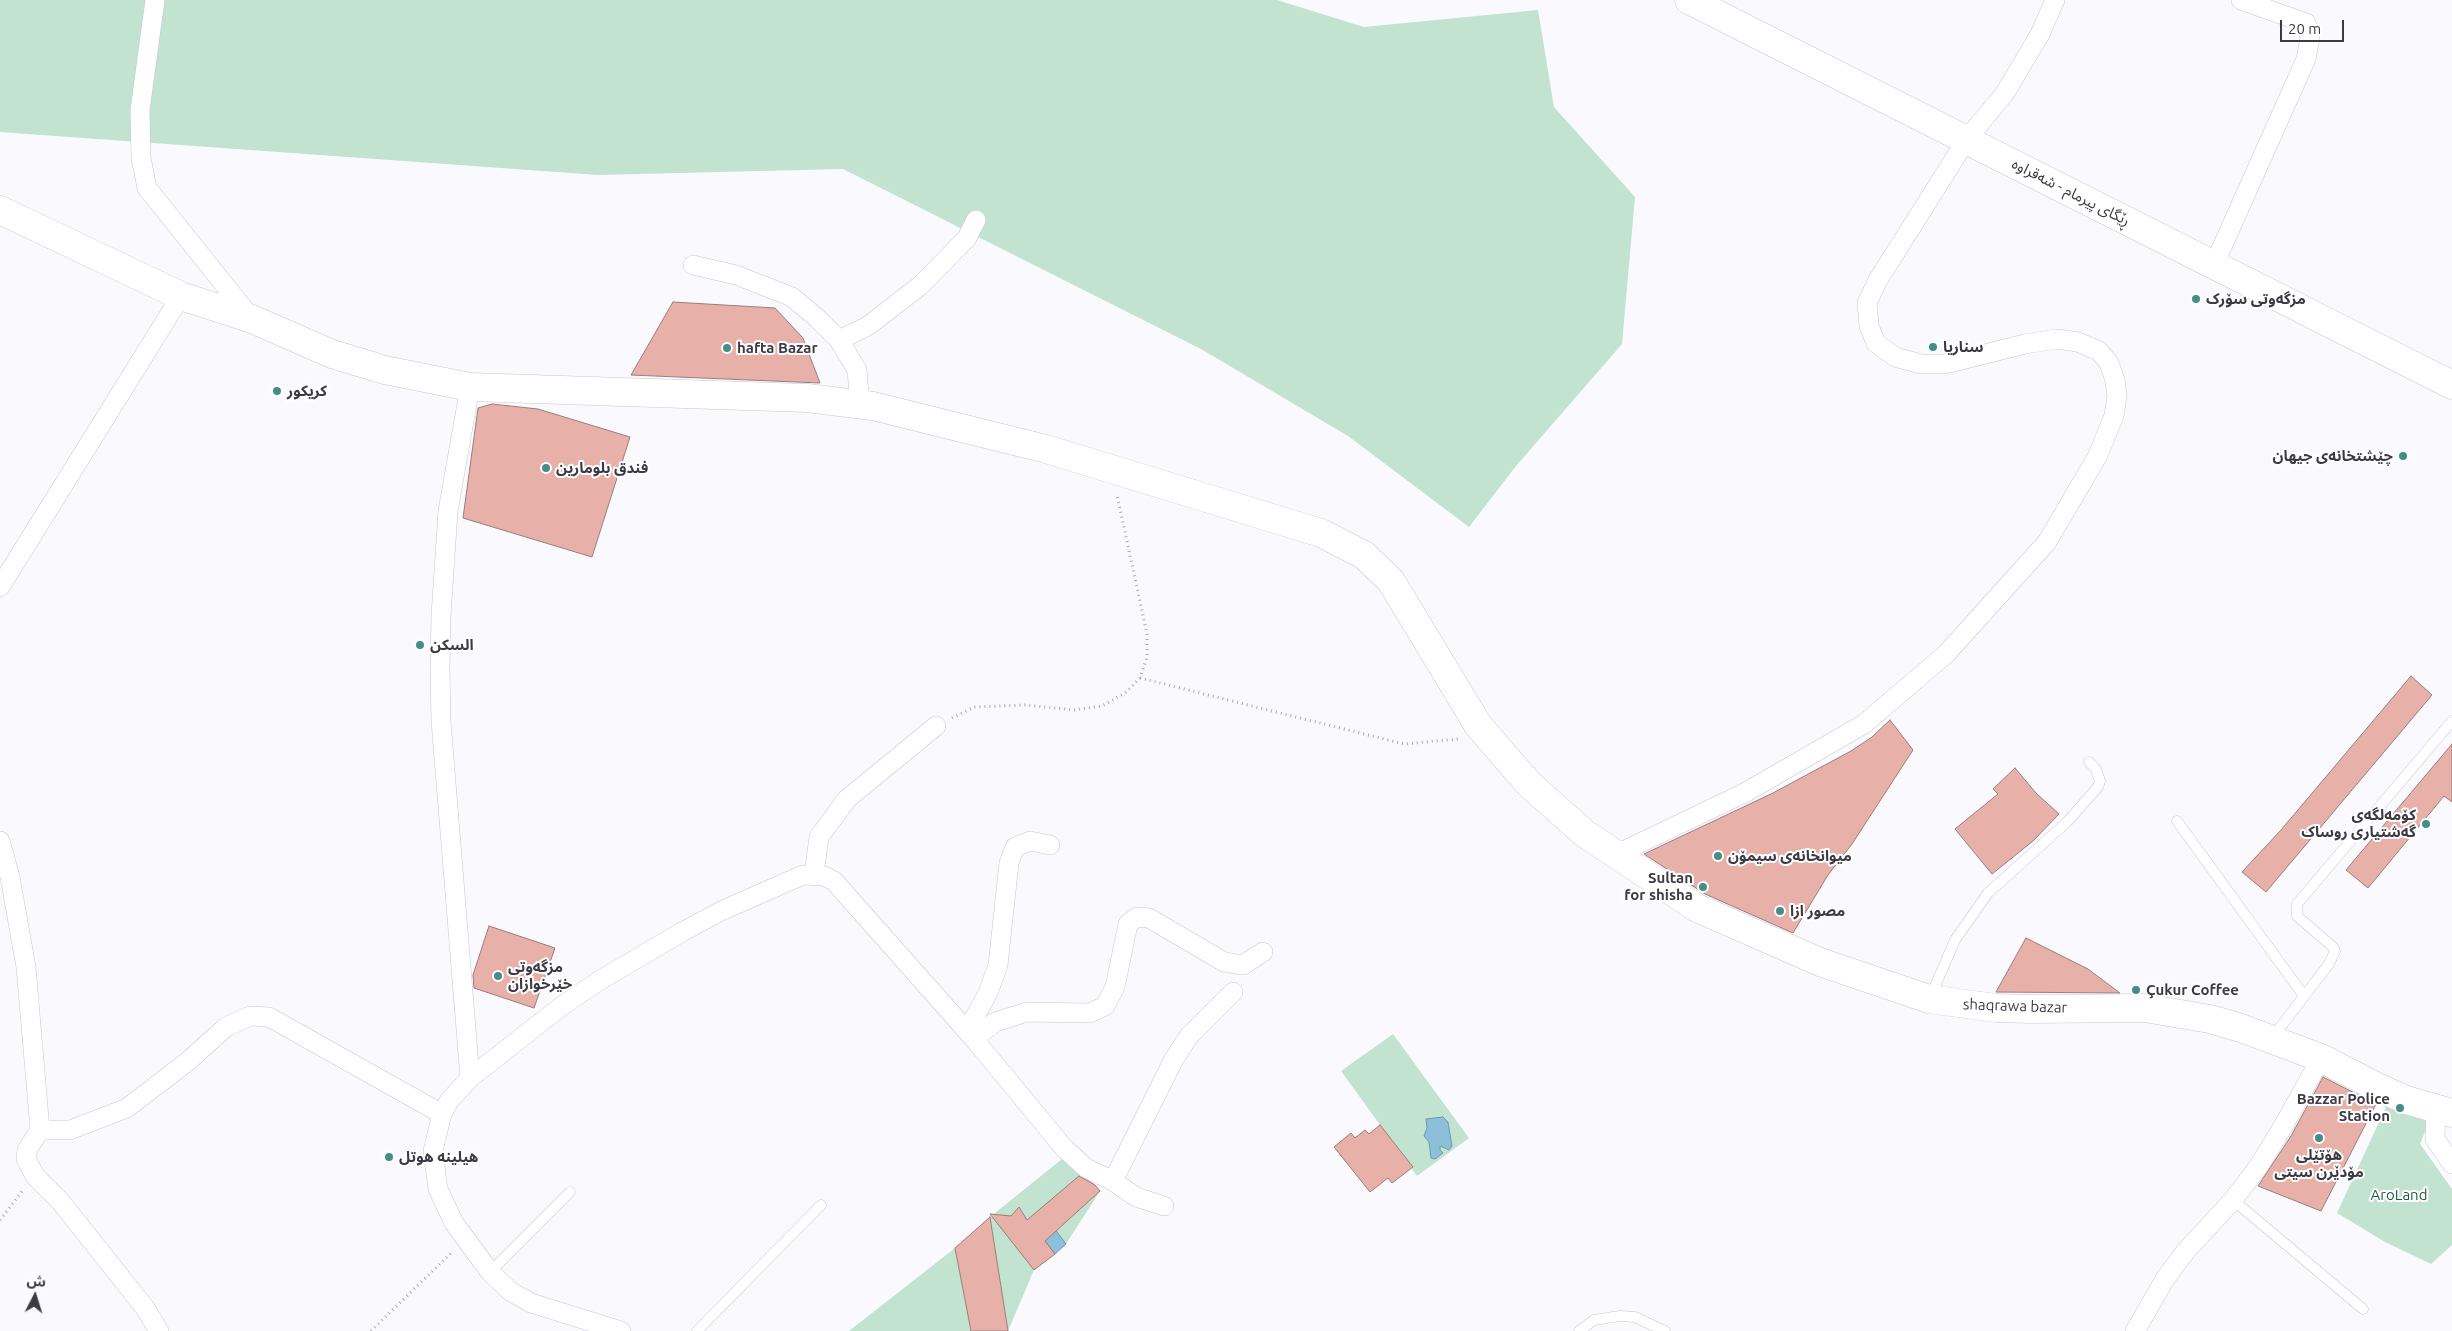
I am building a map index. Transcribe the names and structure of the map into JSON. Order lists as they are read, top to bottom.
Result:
{
  "streets": {
    "street": ["ڕێگای پیرمام - شەقراوە", "shaqrawa bazar"]
  },
  "parks": ["AroLand"],
  "places": [
    "مزگەوتی سۆرک",
    "سناريا",
    "hafta Bazar",
    "کریکور",
    "چێشتخانەی جیهان",
    "فندق بلومارين",
    "السكن",
    "کۆمەلگەی گەشتیاری روساک",
    "میوانخانەی سیمۆن",
    "Sultan for shisha",
    "مصور ازا",
    "مزگەوتی خێرخوازان",
    "Çukur Coffee",
    "Bazzar Police Station",
    "هۆتێلی مۆدێرن سیتی",
    "هيلينه هوتل"
  ],
  "scale_bar": "20 m",
  "north": "top"
}
